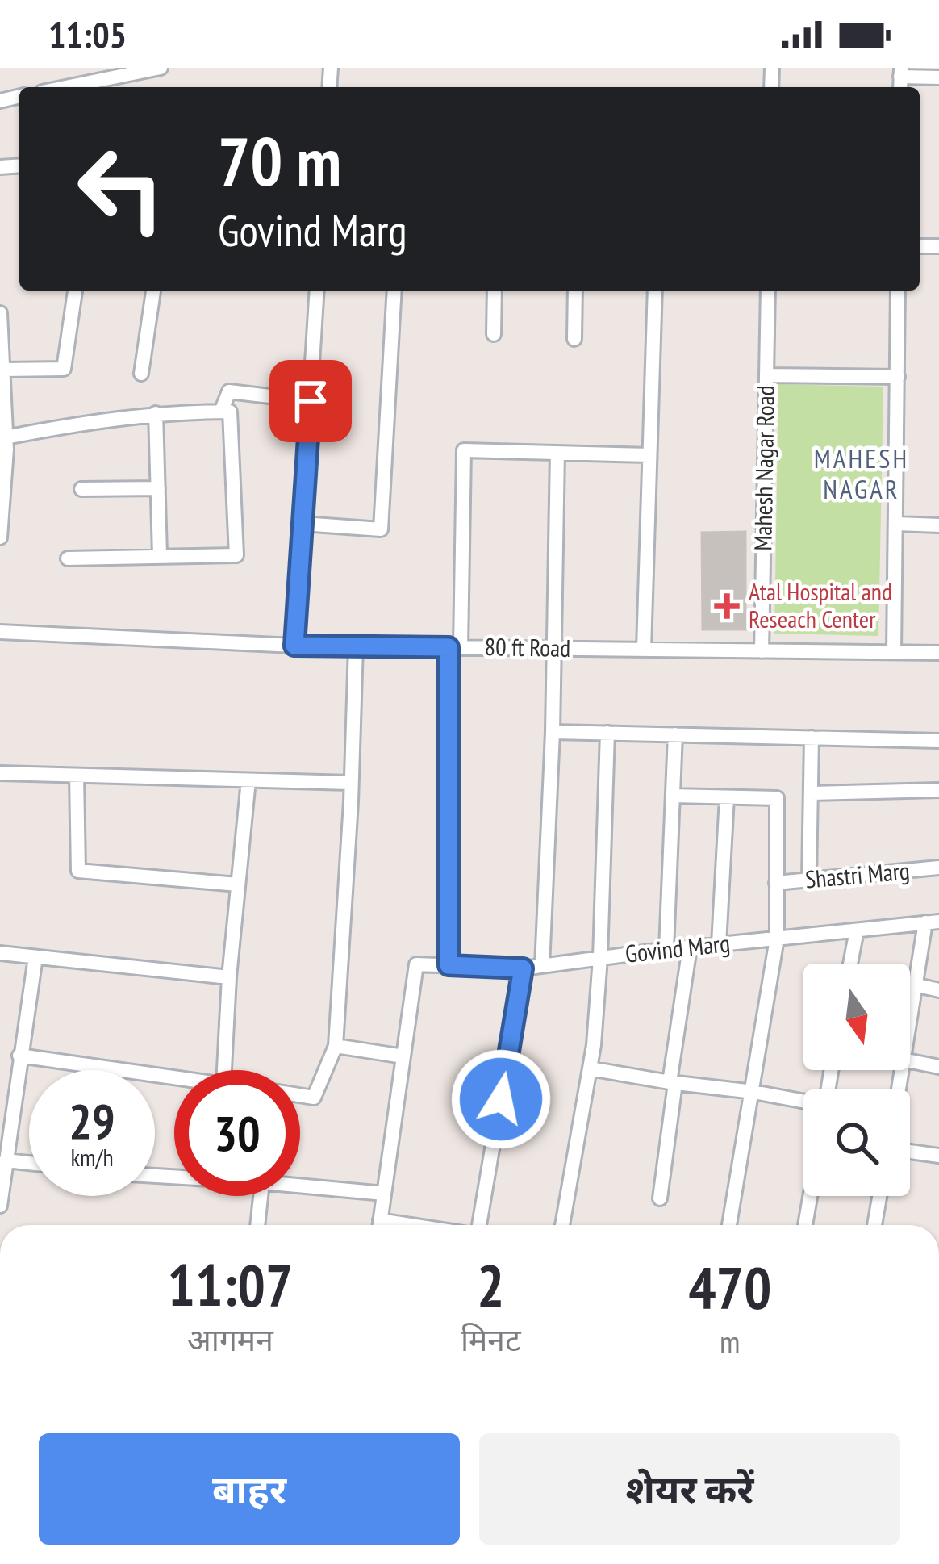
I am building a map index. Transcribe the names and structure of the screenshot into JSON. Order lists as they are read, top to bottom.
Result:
{
  "streets": {
    "street": [
      "Mahesh Nagar Road",
      "80 ft Road",
      "Shastri Marg",
      "Govind Marg"
    ]
  },
  "crossings": [
    ["Mahesh Nagar Road", "80 ft Road"]
  ],
  "districts": ["MAHESH NAGAR"],
  "places": {
    "health": ["Atal Hospital and Reseach Center"]
  },
  "north": "bottom",
  "page": {
    "status": "11:05",
    "turn": ["70 m", "Govind Marg"],
    "speed": "29 km/h",
    "limit": "30",
    "eta": [
      "11:07",
      "आगमन",
      "2",
      "मिनट",
      "470",
      "m"
    ],
    "buttons": ["बाहर", "शेयर करें"]
  }
}
